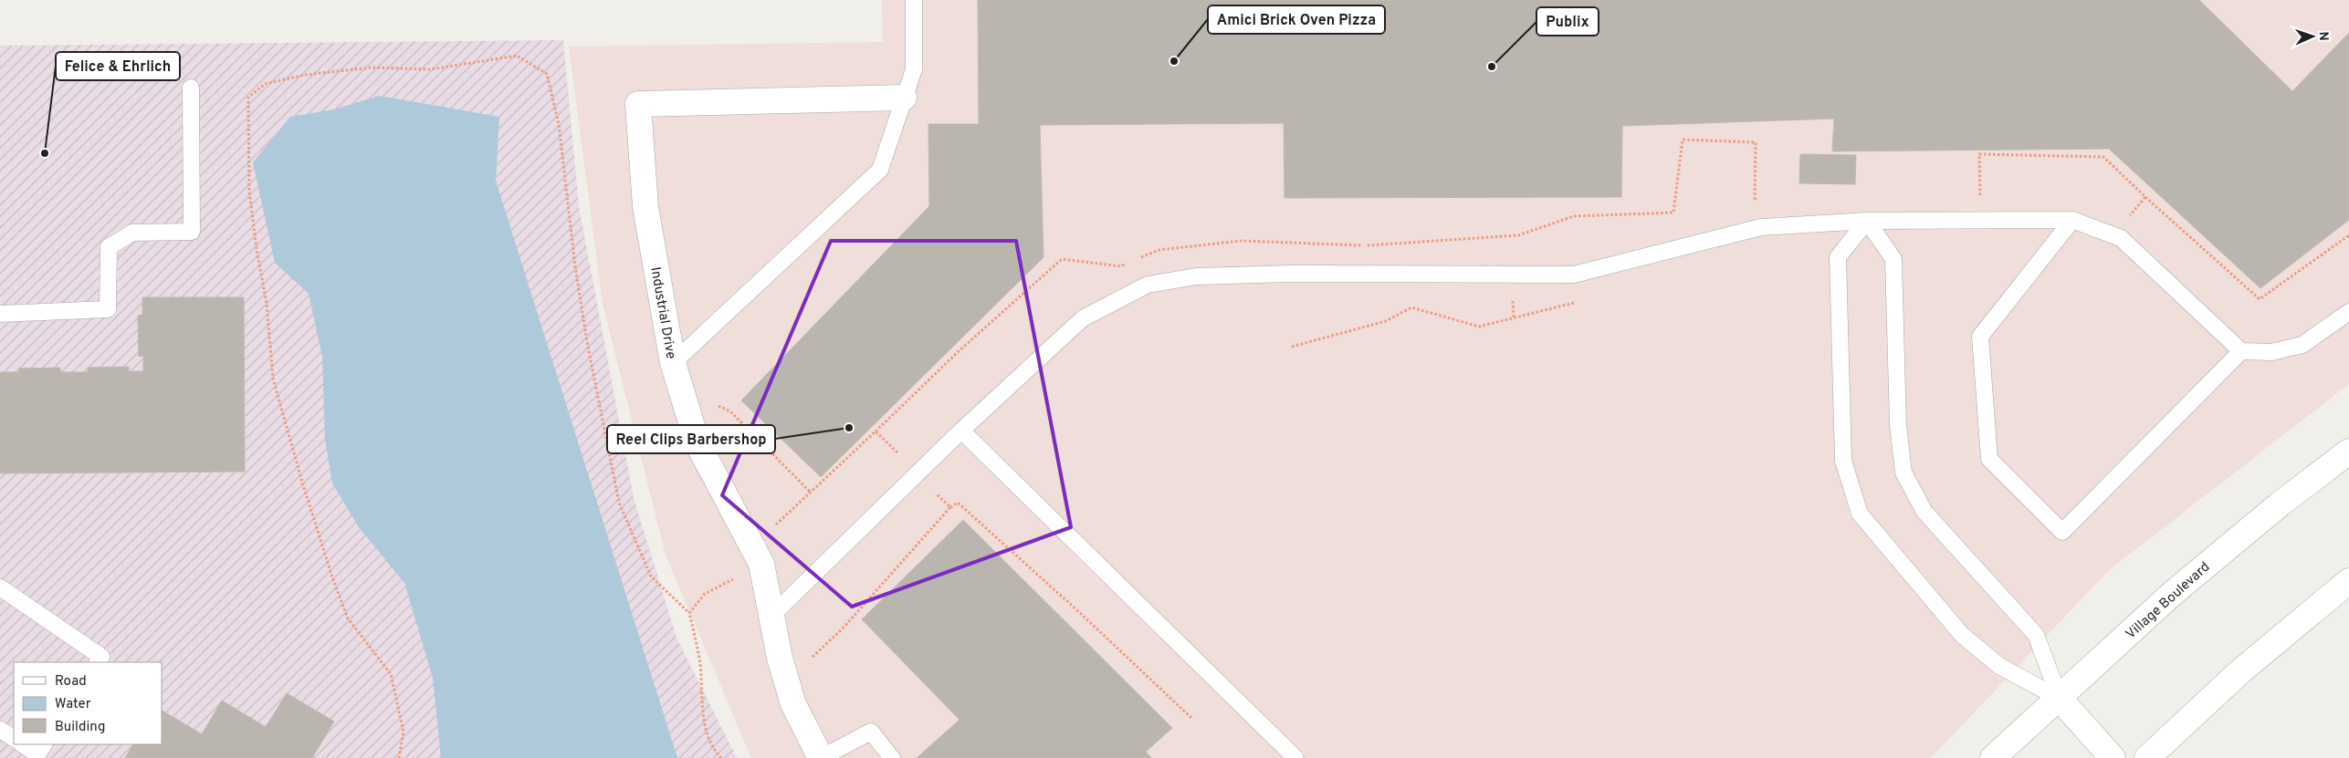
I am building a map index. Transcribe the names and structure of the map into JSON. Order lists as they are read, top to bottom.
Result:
{
  "streets": {
    "street": ["Industrial Drive", "Village Boulevard"]
  },
  "places": [
    "Amici Brick Oven Pizza",
    "Publix",
    "Felice & Ehrlich",
    "Reel Clips Barbershop"
  ],
  "legend": ["Road", "Water", "Building"],
  "north": "right"
}
